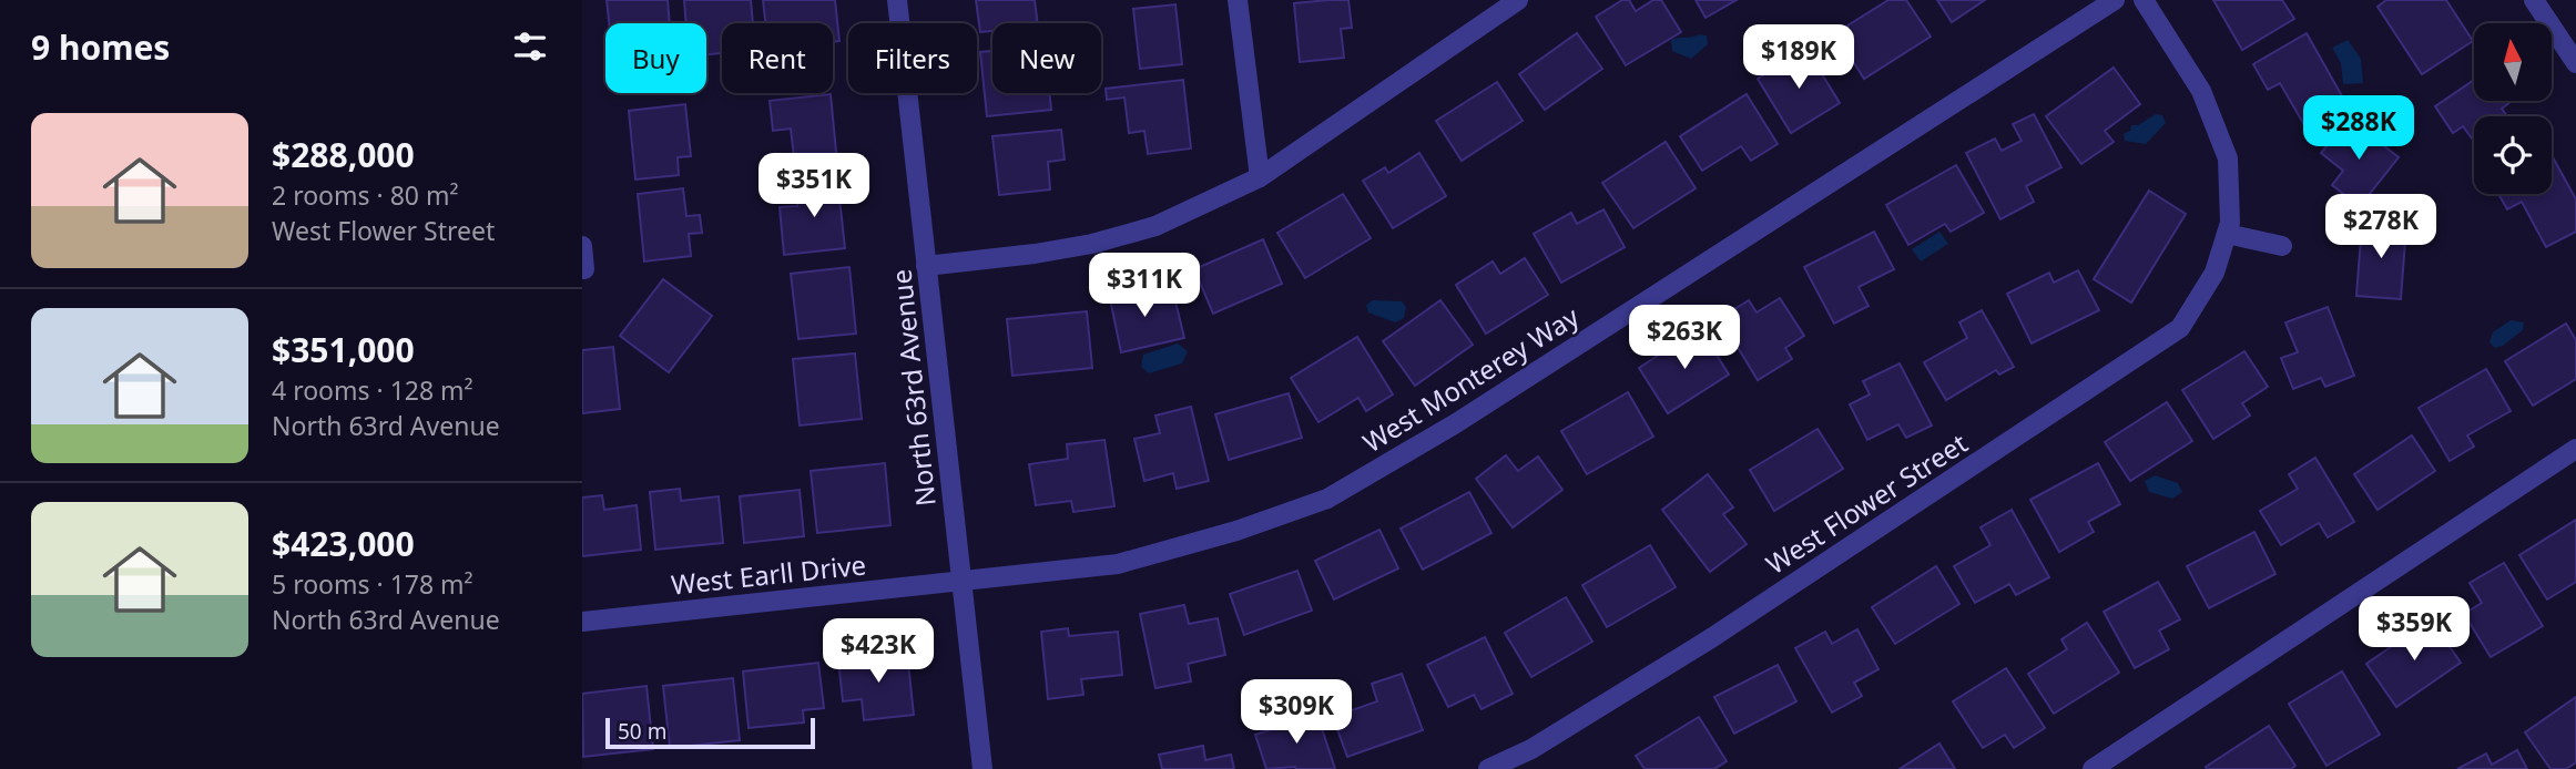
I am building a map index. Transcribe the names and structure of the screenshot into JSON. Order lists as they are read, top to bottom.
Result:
{
  "streets": {
    "street": [
      "West Monterey Way",
      "North 63rd Avenue",
      "West Flower Street",
      "West Earll Drive"
    ]
  },
  "crossings": [
    ["West Monterey Way", "North 63rd Avenue"],
    ["West Monterey Way", "West Earll Drive"],
    ["North 63rd Avenue", "West Earll Drive"]
  ],
  "scale_bar": "50 m",
  "north": "top",
  "page": {
    "heading": "9 homes",
    "chip": [
      "Buy",
      "Rent",
      "Filters",
      "New"
    ],
    "price": [
      "$189K",
      "$288K",
      "$351K",
      "$278K",
      "$311K",
      "$263K",
      "$359K",
      "$423K",
      "$309K"
    ],
    "list": [
      {
        "name": "$288,000",
        "note": "2 rooms · 80 m² · West Flower Street"
      },
      {
        "name": "$351,000",
        "note": "4 rooms · 128 m² · North 63rd Avenue"
      },
      {
        "name": "$423,000",
        "note": "5 rooms · 178 m² · North 63rd Avenue"
      }
    ],
    "scale": "50 m"
  }
}
